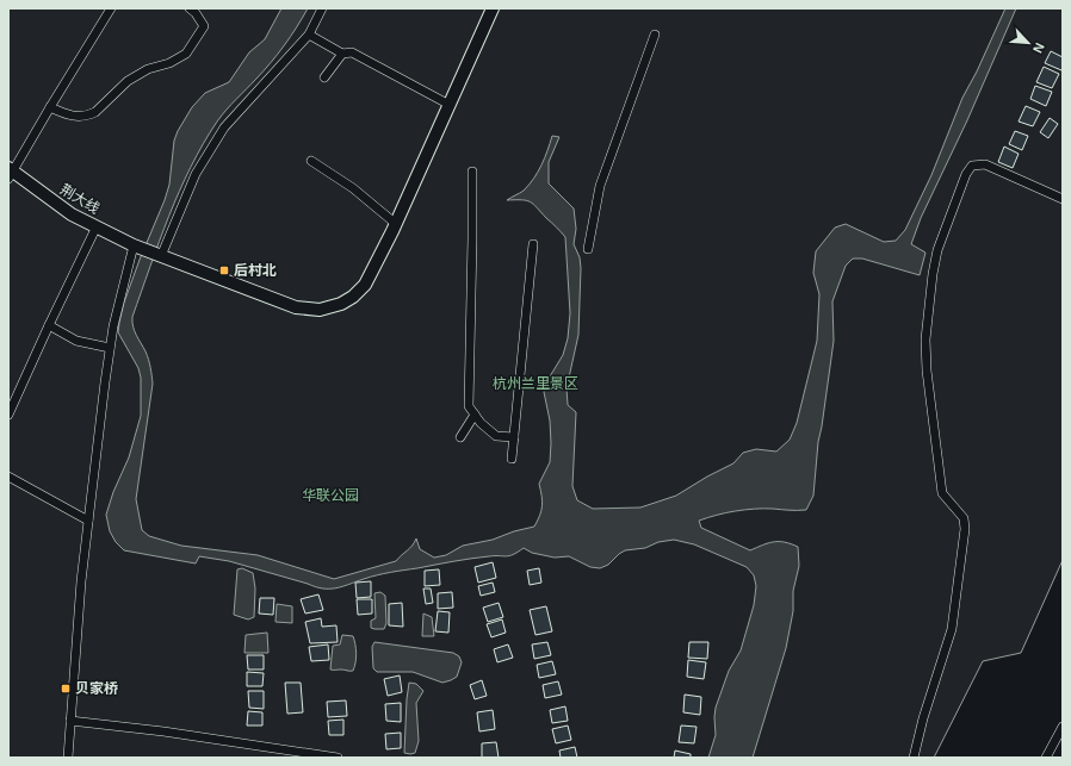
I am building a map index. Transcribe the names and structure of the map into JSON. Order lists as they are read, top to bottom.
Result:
{
  "streets": {
    "street": ["荆大线"]
  },
  "parks": ["杭州兰里景区", "华联公园"],
  "places": {
    "transit": ["后村北", "贝家桥"]
  },
  "north": "bottom right"
}
